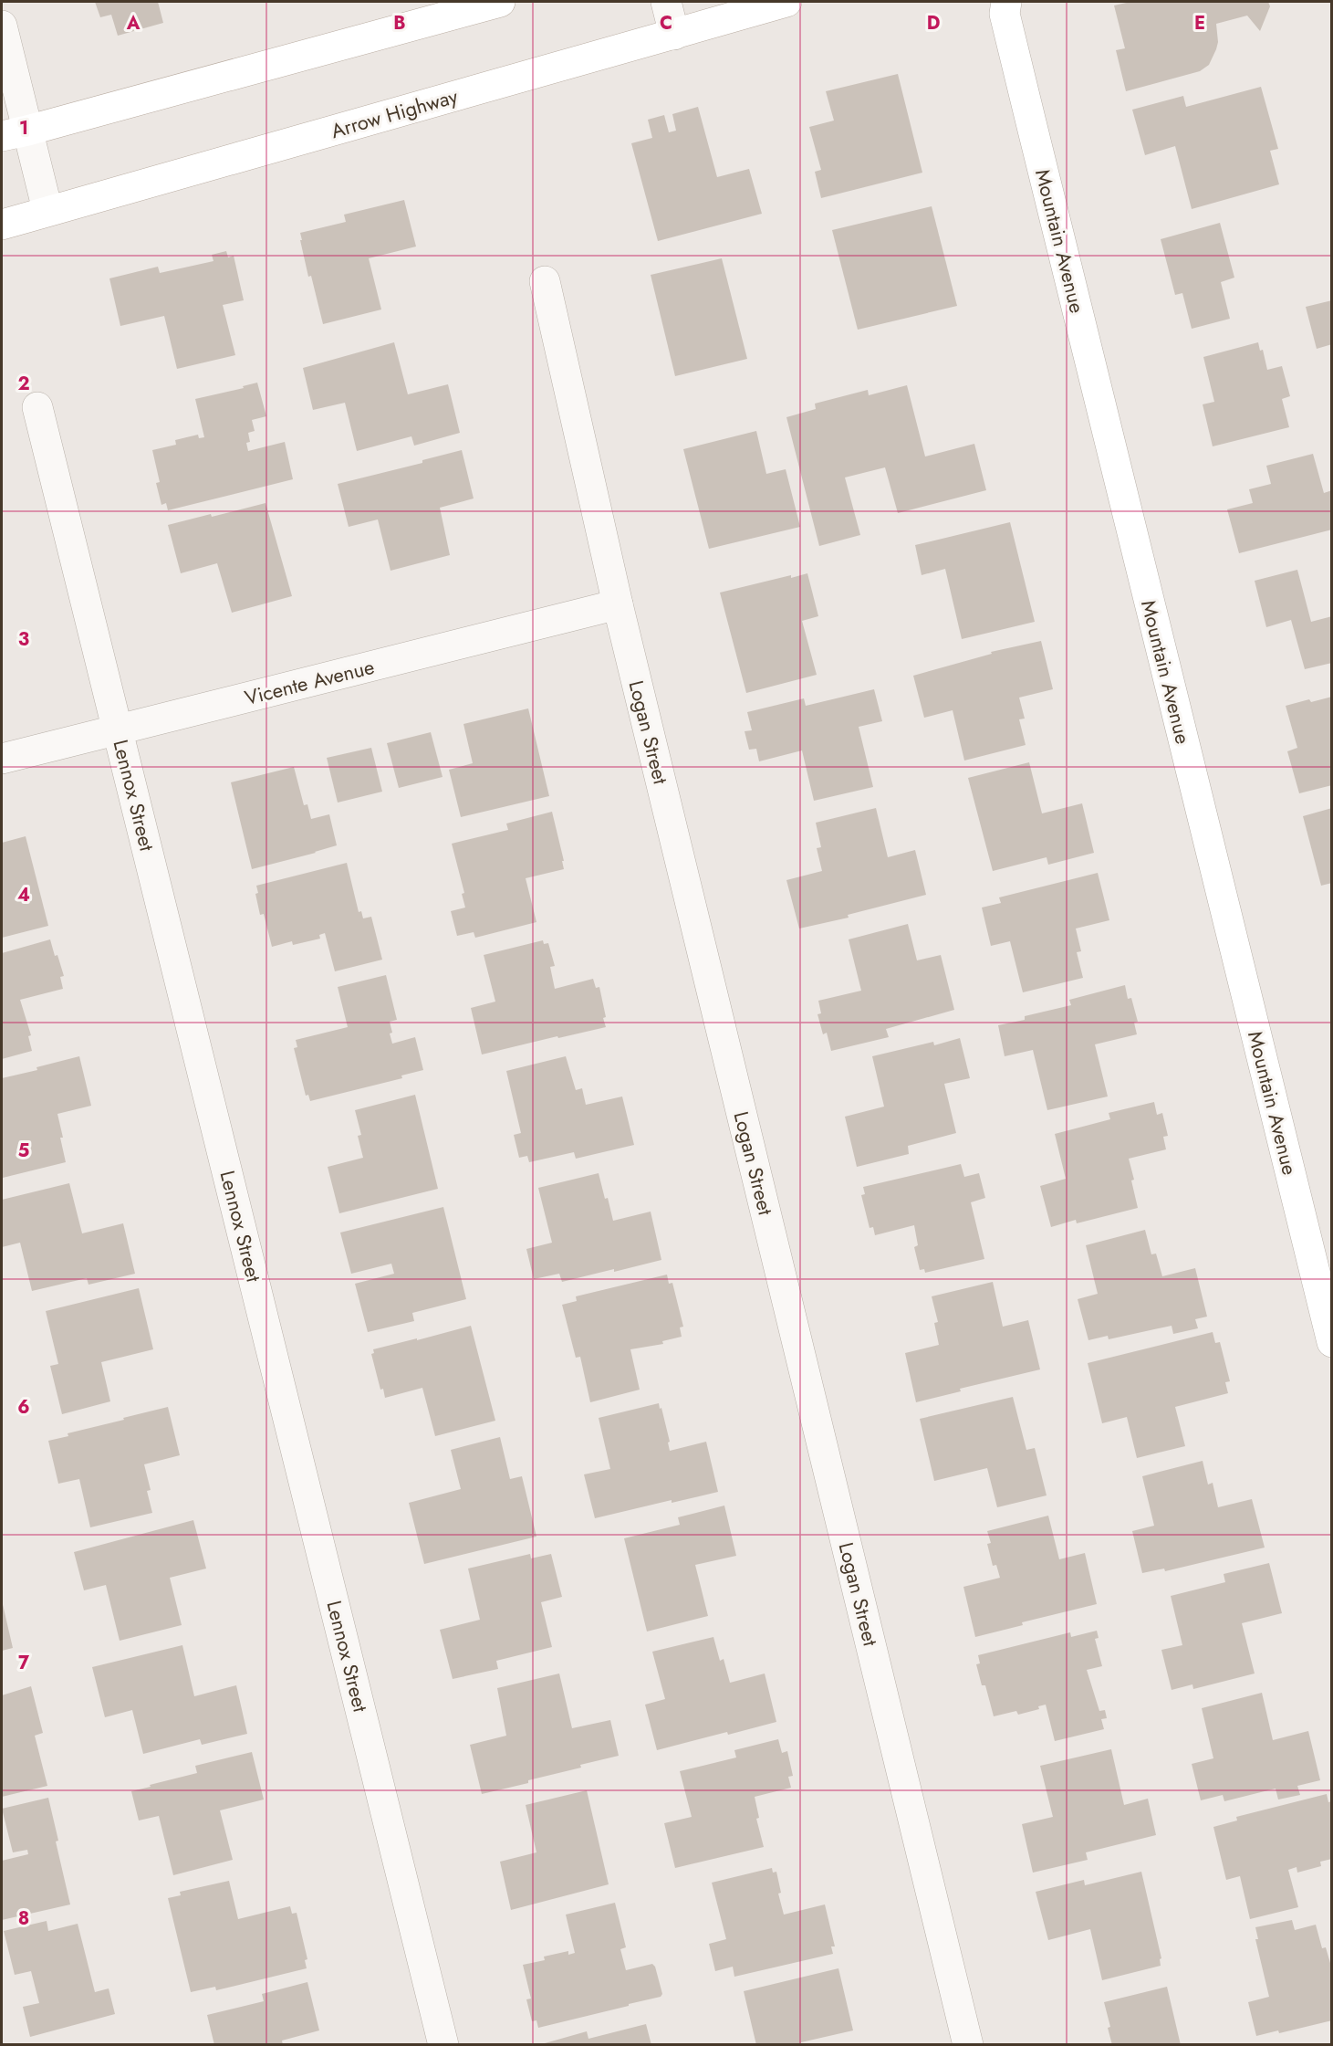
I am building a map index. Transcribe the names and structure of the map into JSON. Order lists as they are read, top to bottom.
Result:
{
  "streets": {
    "street": [
      "Arrow Highway",
      "Mountain Avenue",
      "Vicente Avenue",
      "Logan Street",
      "Lennox Street"
    ]
  },
  "crossings": [
    ["Vicente Avenue", "Logan Street"],
    ["Vicente Avenue", "Lennox Street"]
  ],
  "grid": {
    "columns": [
      "A",
      "B",
      "C",
      "D",
      "E"
    ],
    "rows": [
      "1",
      "2",
      "3",
      "4",
      "5",
      "6",
      "7",
      "8"
    ]
  }
}
